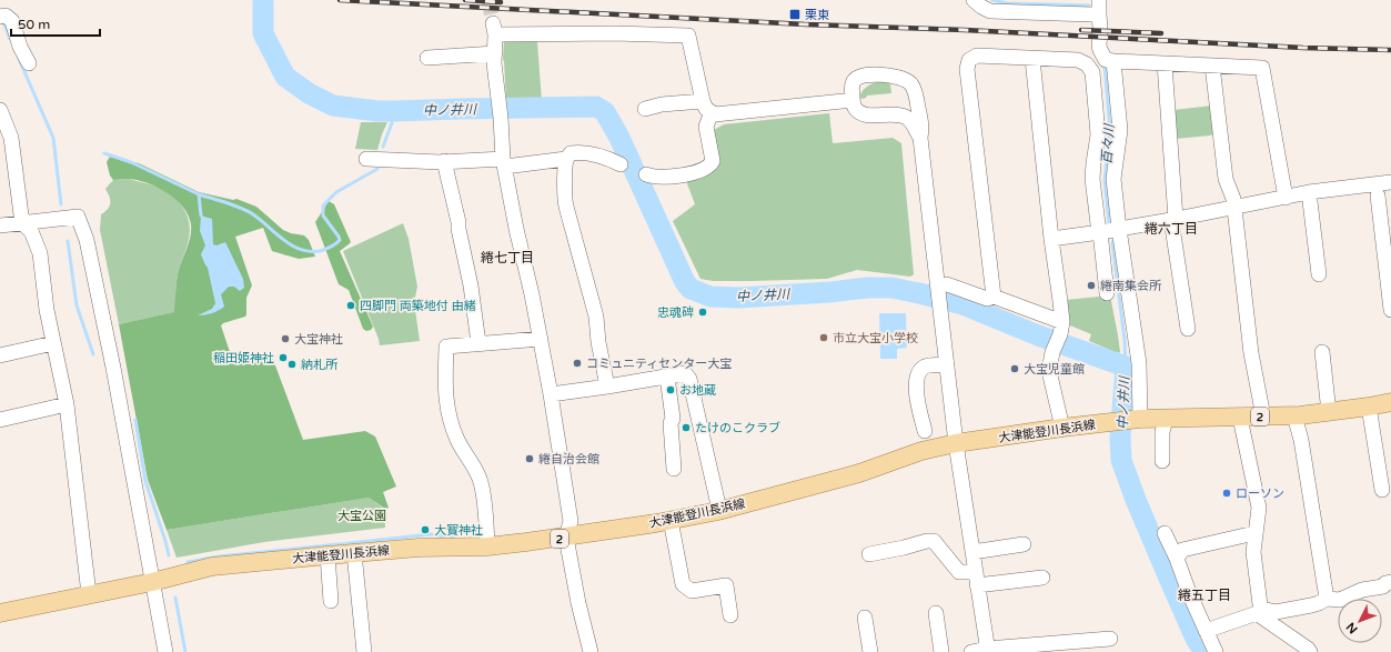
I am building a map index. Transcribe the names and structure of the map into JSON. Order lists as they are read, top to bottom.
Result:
{
  "streets": {
    "main road": ["2", "大津能登川長浜線"]
  },
  "districts": ["綣六丁目", "綣七丁目", "綣五丁目"],
  "water": ["中ノ井川", "百々川"],
  "parks": ["大宝公園"],
  "places": {
    "transit": ["栗東"],
    "other": [
      "綣南集会所",
      "四脚門 両築地付 由緒",
      "忠魂碑",
      "市立大宝小学校",
      "大宝神社",
      "稲田姫神社",
      "コミュニティセンター大宝",
      "納札所",
      "大宝児童館",
      "お地蔵",
      "たけのこクラブ",
      "綣自治会館",
      "ローソン",
      "大寳神社"
    ]
  },
  "scale_bar": "50 m",
  "north": "bottom left"
}
